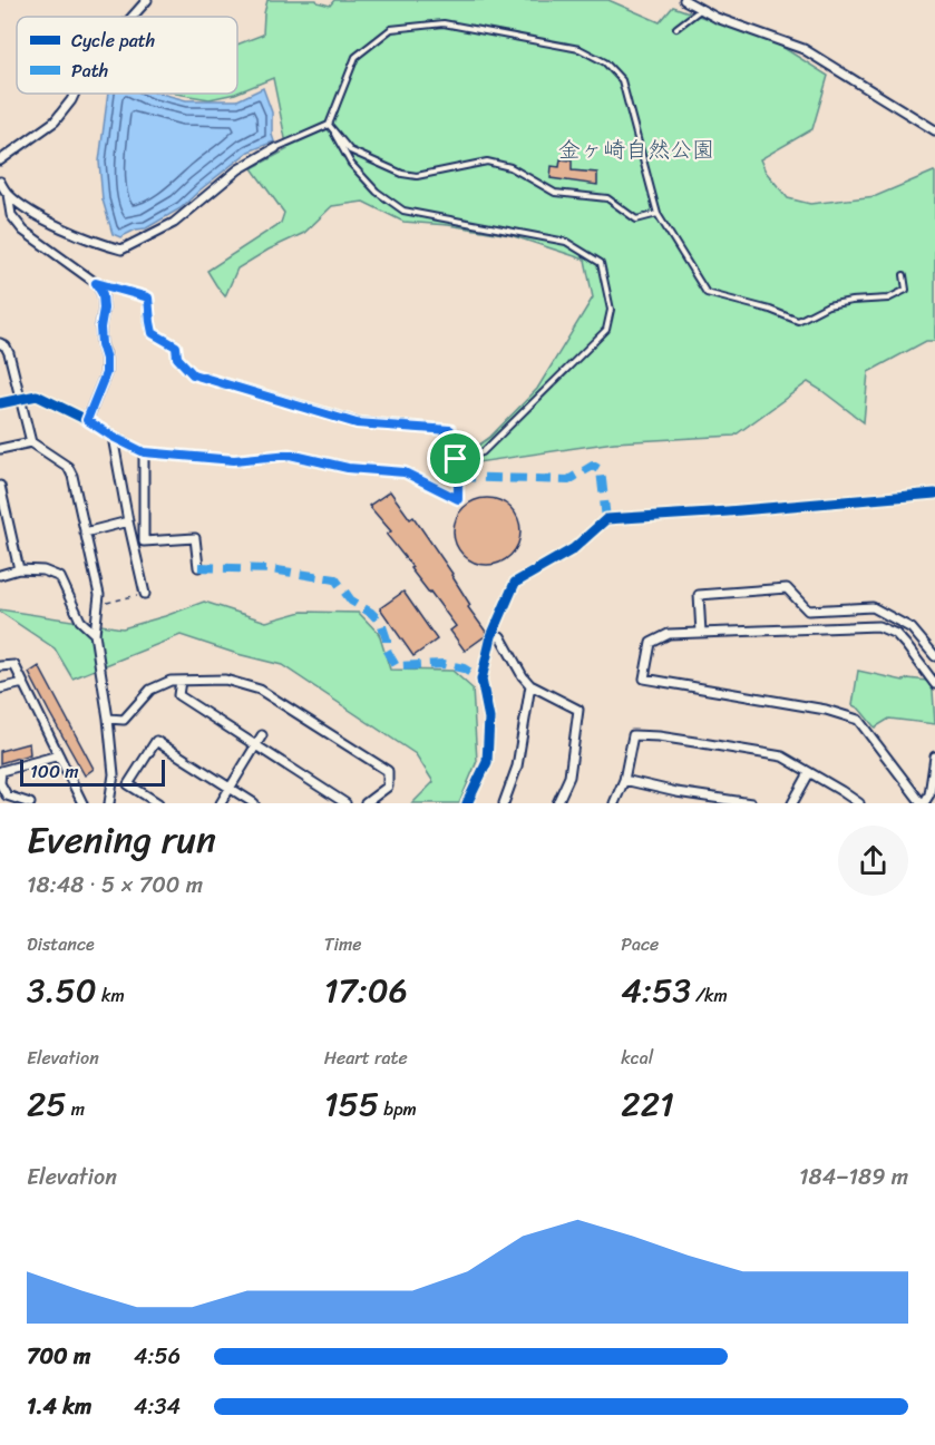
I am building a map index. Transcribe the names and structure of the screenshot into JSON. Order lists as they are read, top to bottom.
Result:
{
  "parks": ["金ヶ崎自然公園"],
  "legend": ["Cycle path", "Path"],
  "scale_bar": "100 m",
  "page": {
    "scale": "100 m",
    "heading": ["Evening run", "18:48 · 5 × 700 m"],
    "stats": [
      ["Distance", "3.50 km"],
      ["Time", "17:06"],
      ["Pace", "4:53 /km"],
      ["Elevation", "25 m"],
      ["Heart rate", "155 bpm"],
      ["kcal", "221"]
    ],
    "chart": ["Elevation", "184–189 m"],
    "list": [
      {
        "name": "700 m",
        "note": "4:56"
      },
      {
        "name": "1.4 km",
        "note": "4:34"
      }
    ]
  }
}
